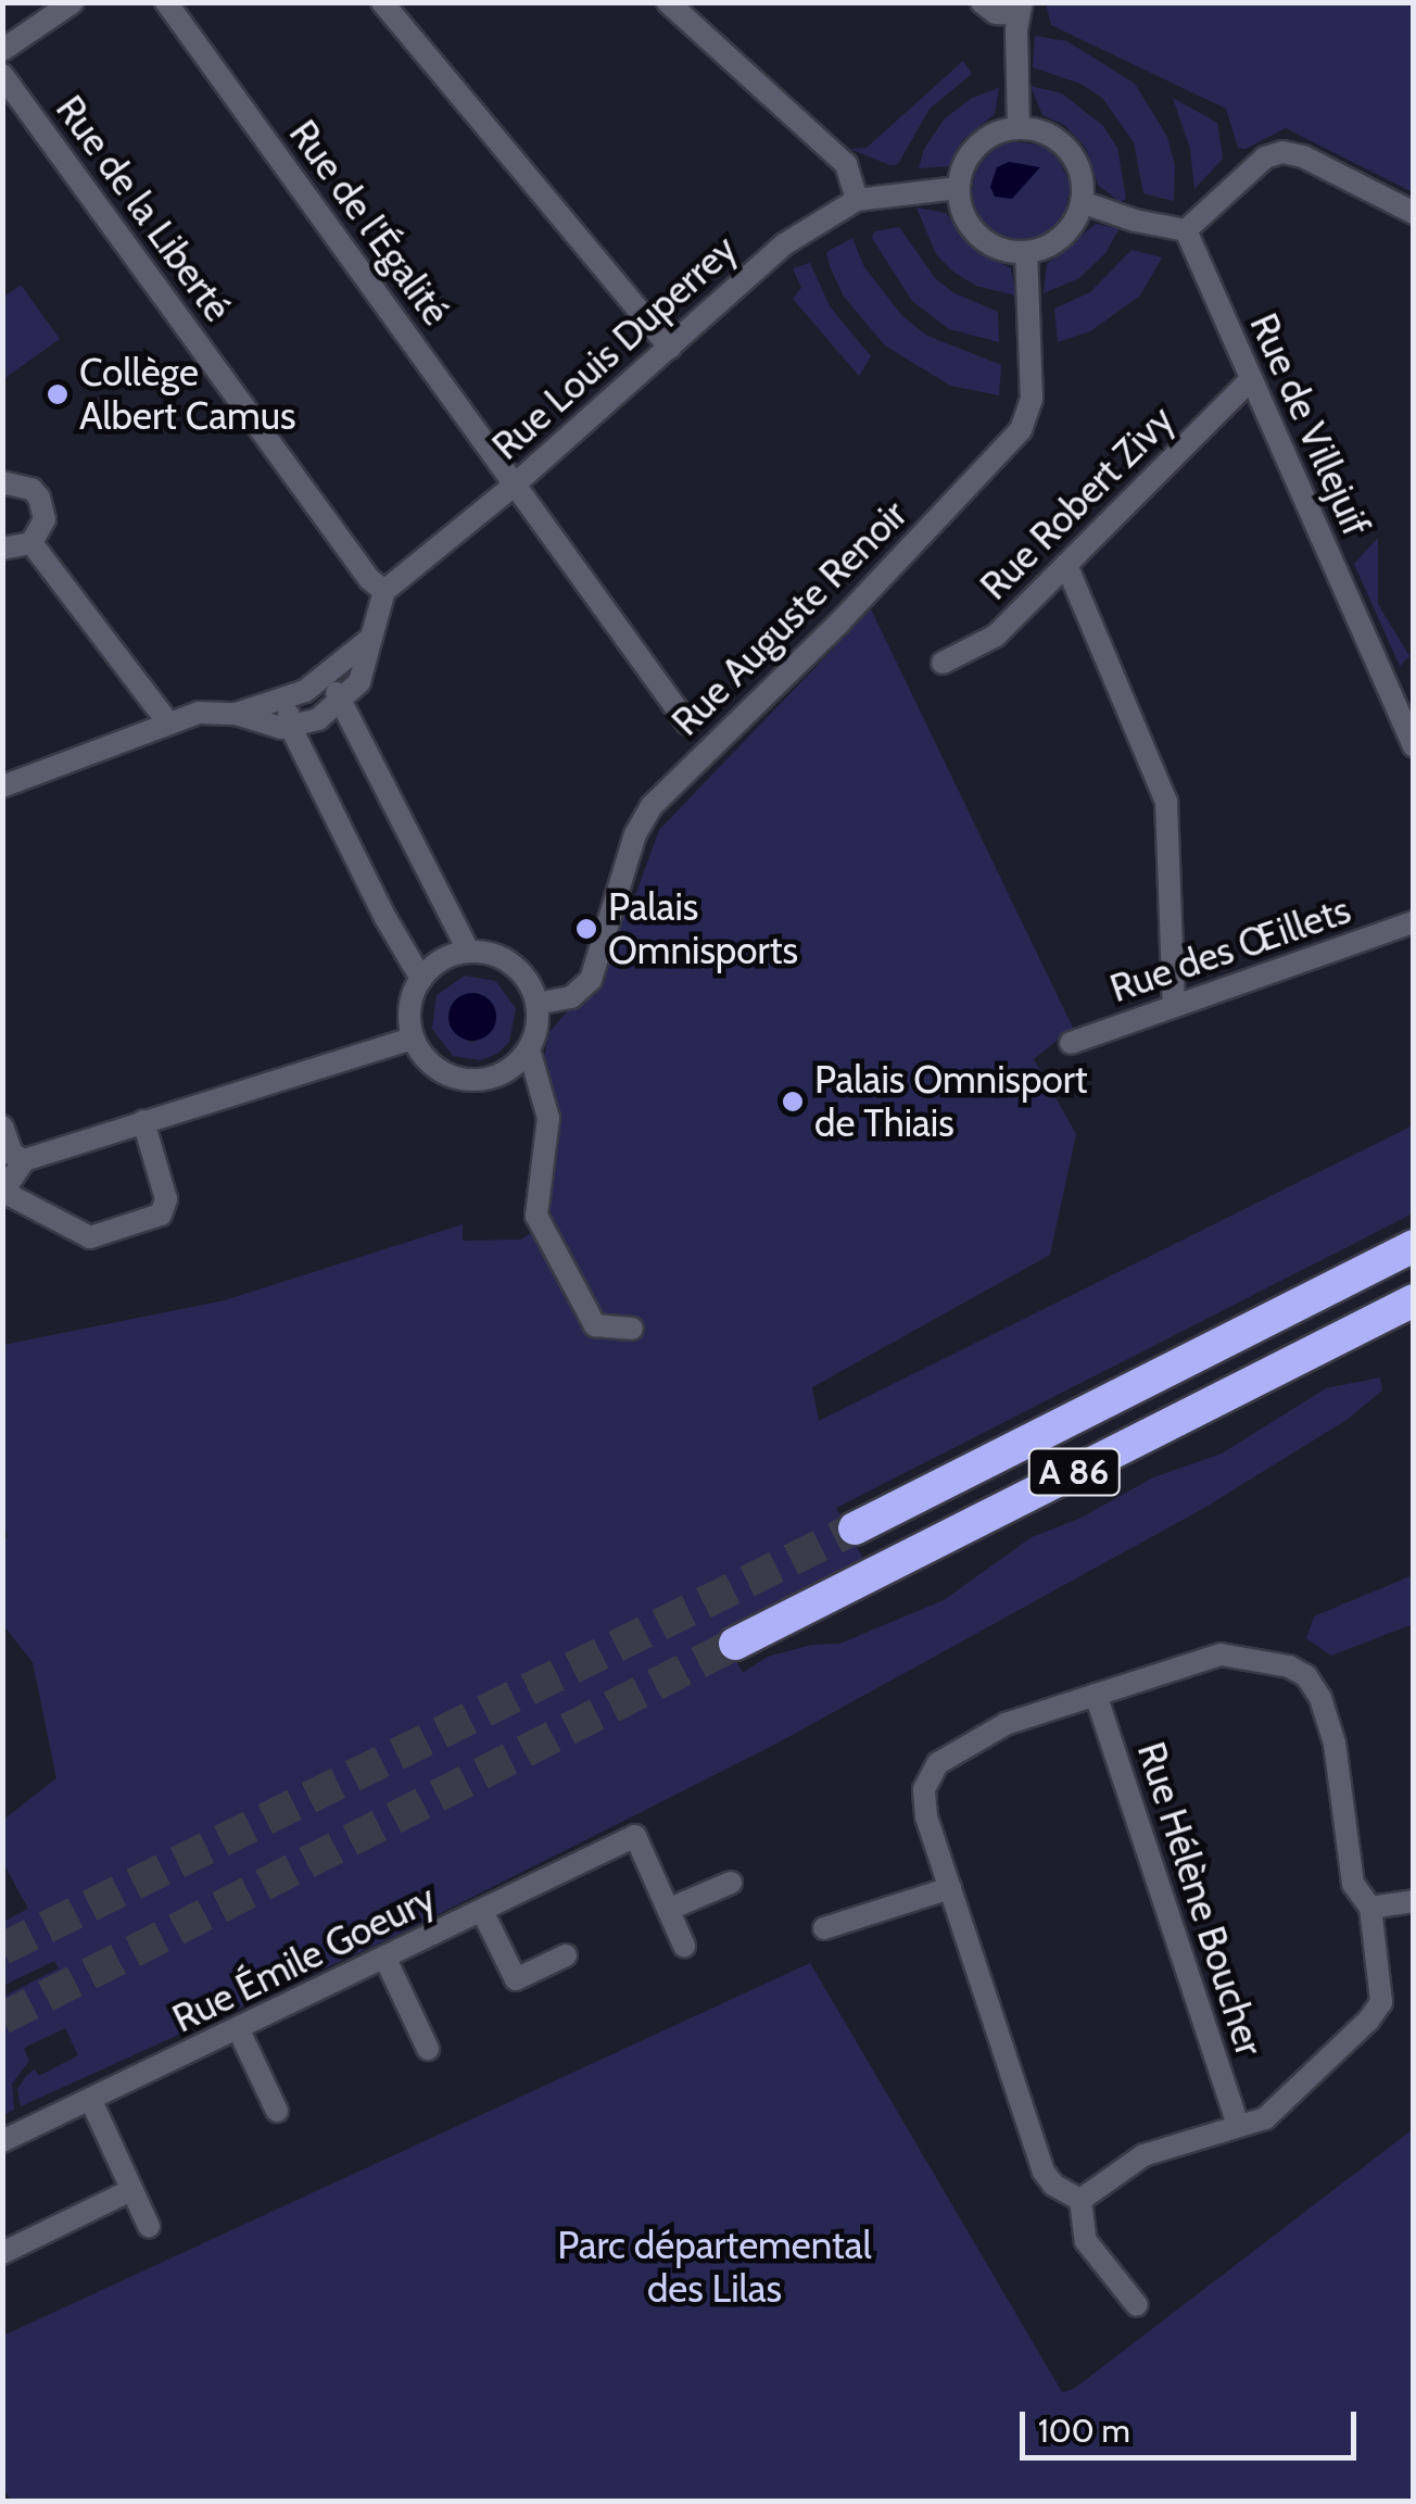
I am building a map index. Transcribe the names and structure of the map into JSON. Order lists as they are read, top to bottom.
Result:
{
  "streets": {
    "highway": ["A 86"],
    "street": [
      "Rue de la Liberté",
      "Rue de l'Égalité",
      "Rue Louis Duperrey",
      "Rue de Villejuif",
      "Rue Robert Zivy",
      "Rue Auguste Renoir",
      "Rue des Œillets",
      "Rue Hélène Boucher",
      "Rue Émile Goeury"
    ]
  },
  "crossings": [
    ["Rue de la Liberté", "Rue Louis Duperrey"],
    ["Rue de l'Égalité", "Rue Louis Duperrey"],
    ["Rue Louis Duperrey", "Rue Auguste Renoir"],
    ["Rue de Villejuif", "Rue Robert Zivy"]
  ],
  "parks": ["Parc départemental des Lilas"],
  "places": ["Collège Albert Camus", "Palais Omnisports", "Palais Omnisport de Thiais"],
  "scale_bar": "100 m"
}
